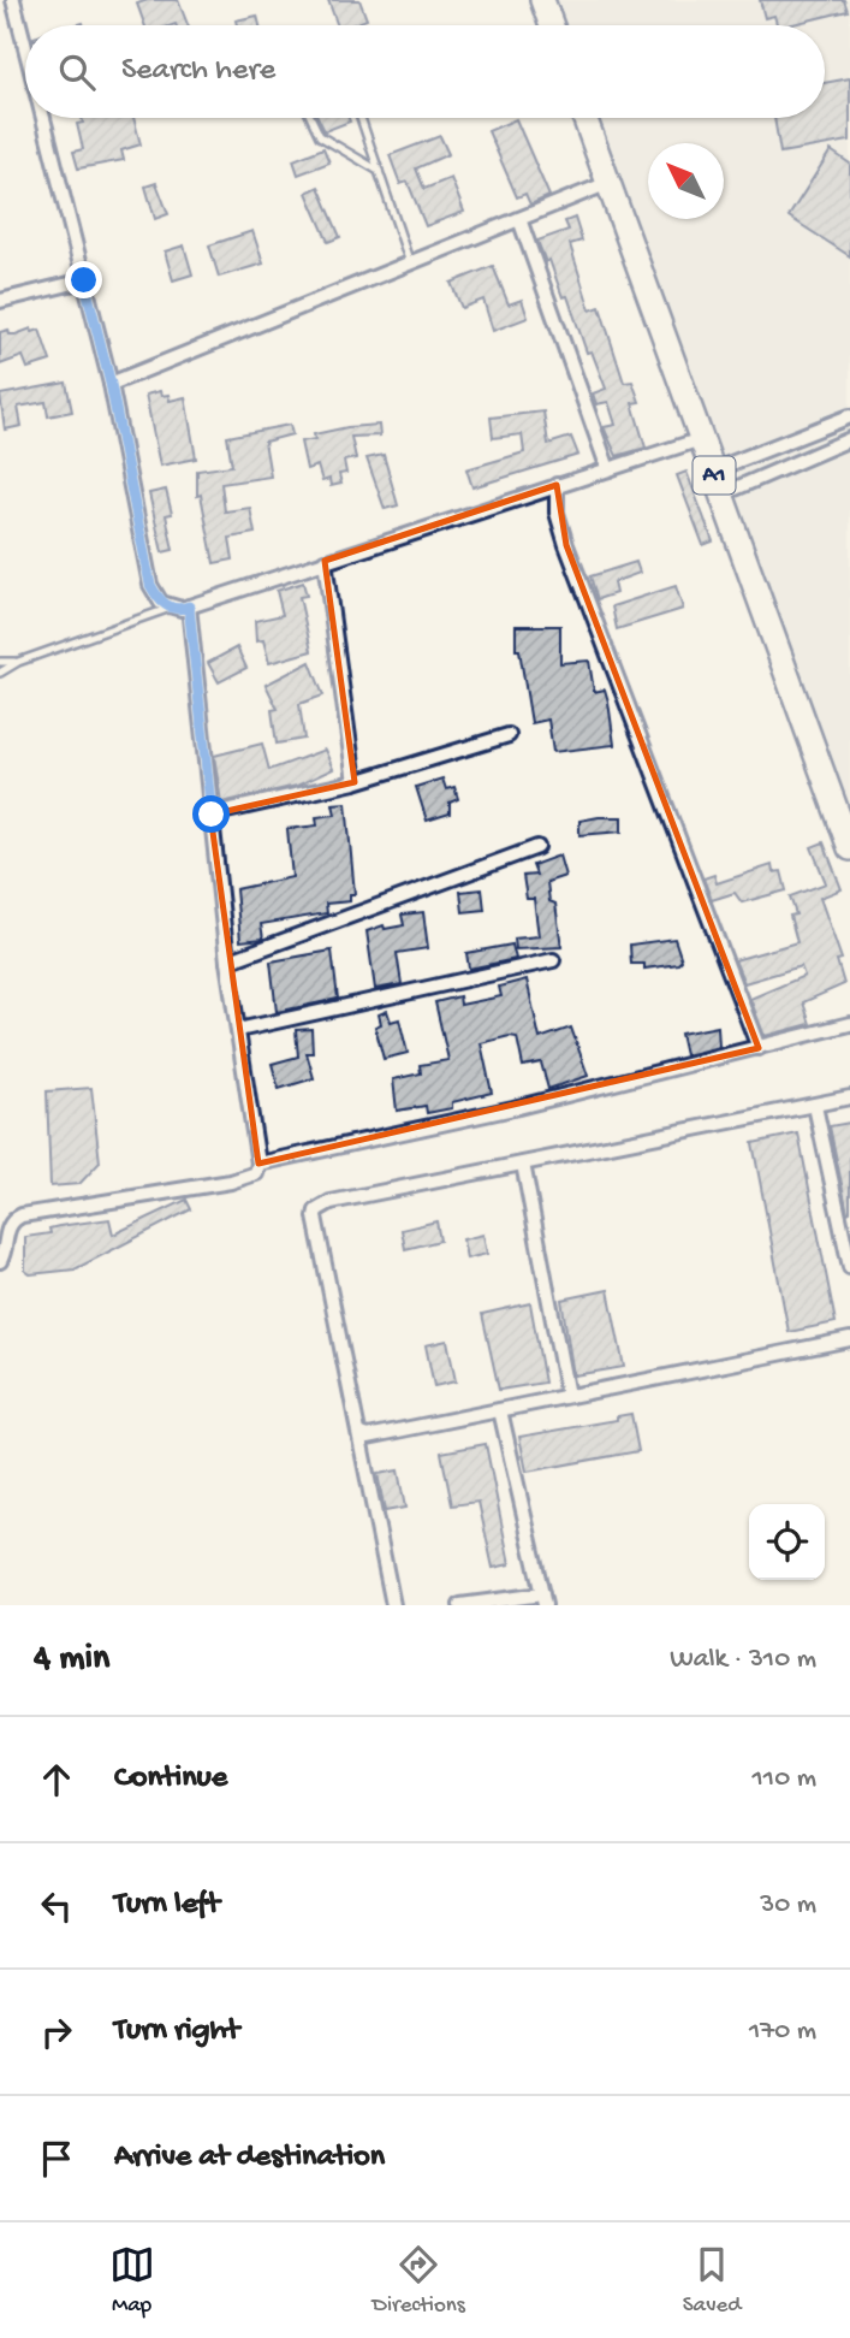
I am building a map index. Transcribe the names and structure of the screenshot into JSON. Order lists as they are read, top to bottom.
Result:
{
  "streets": {
    "highway": ["A1"]
  },
  "north": "top left",
  "page": {
    "search": "Search here",
    "heading": ["4 min", "Walk · 310 m"],
    "list": [
      ["Continue", "110 m"],
      ["Turn left", "30 m"],
      ["Turn right", "170 m"],
      "Arrive at destination"
    ],
    "nav": ["Map", "Directions", "Saved"]
  }
}
